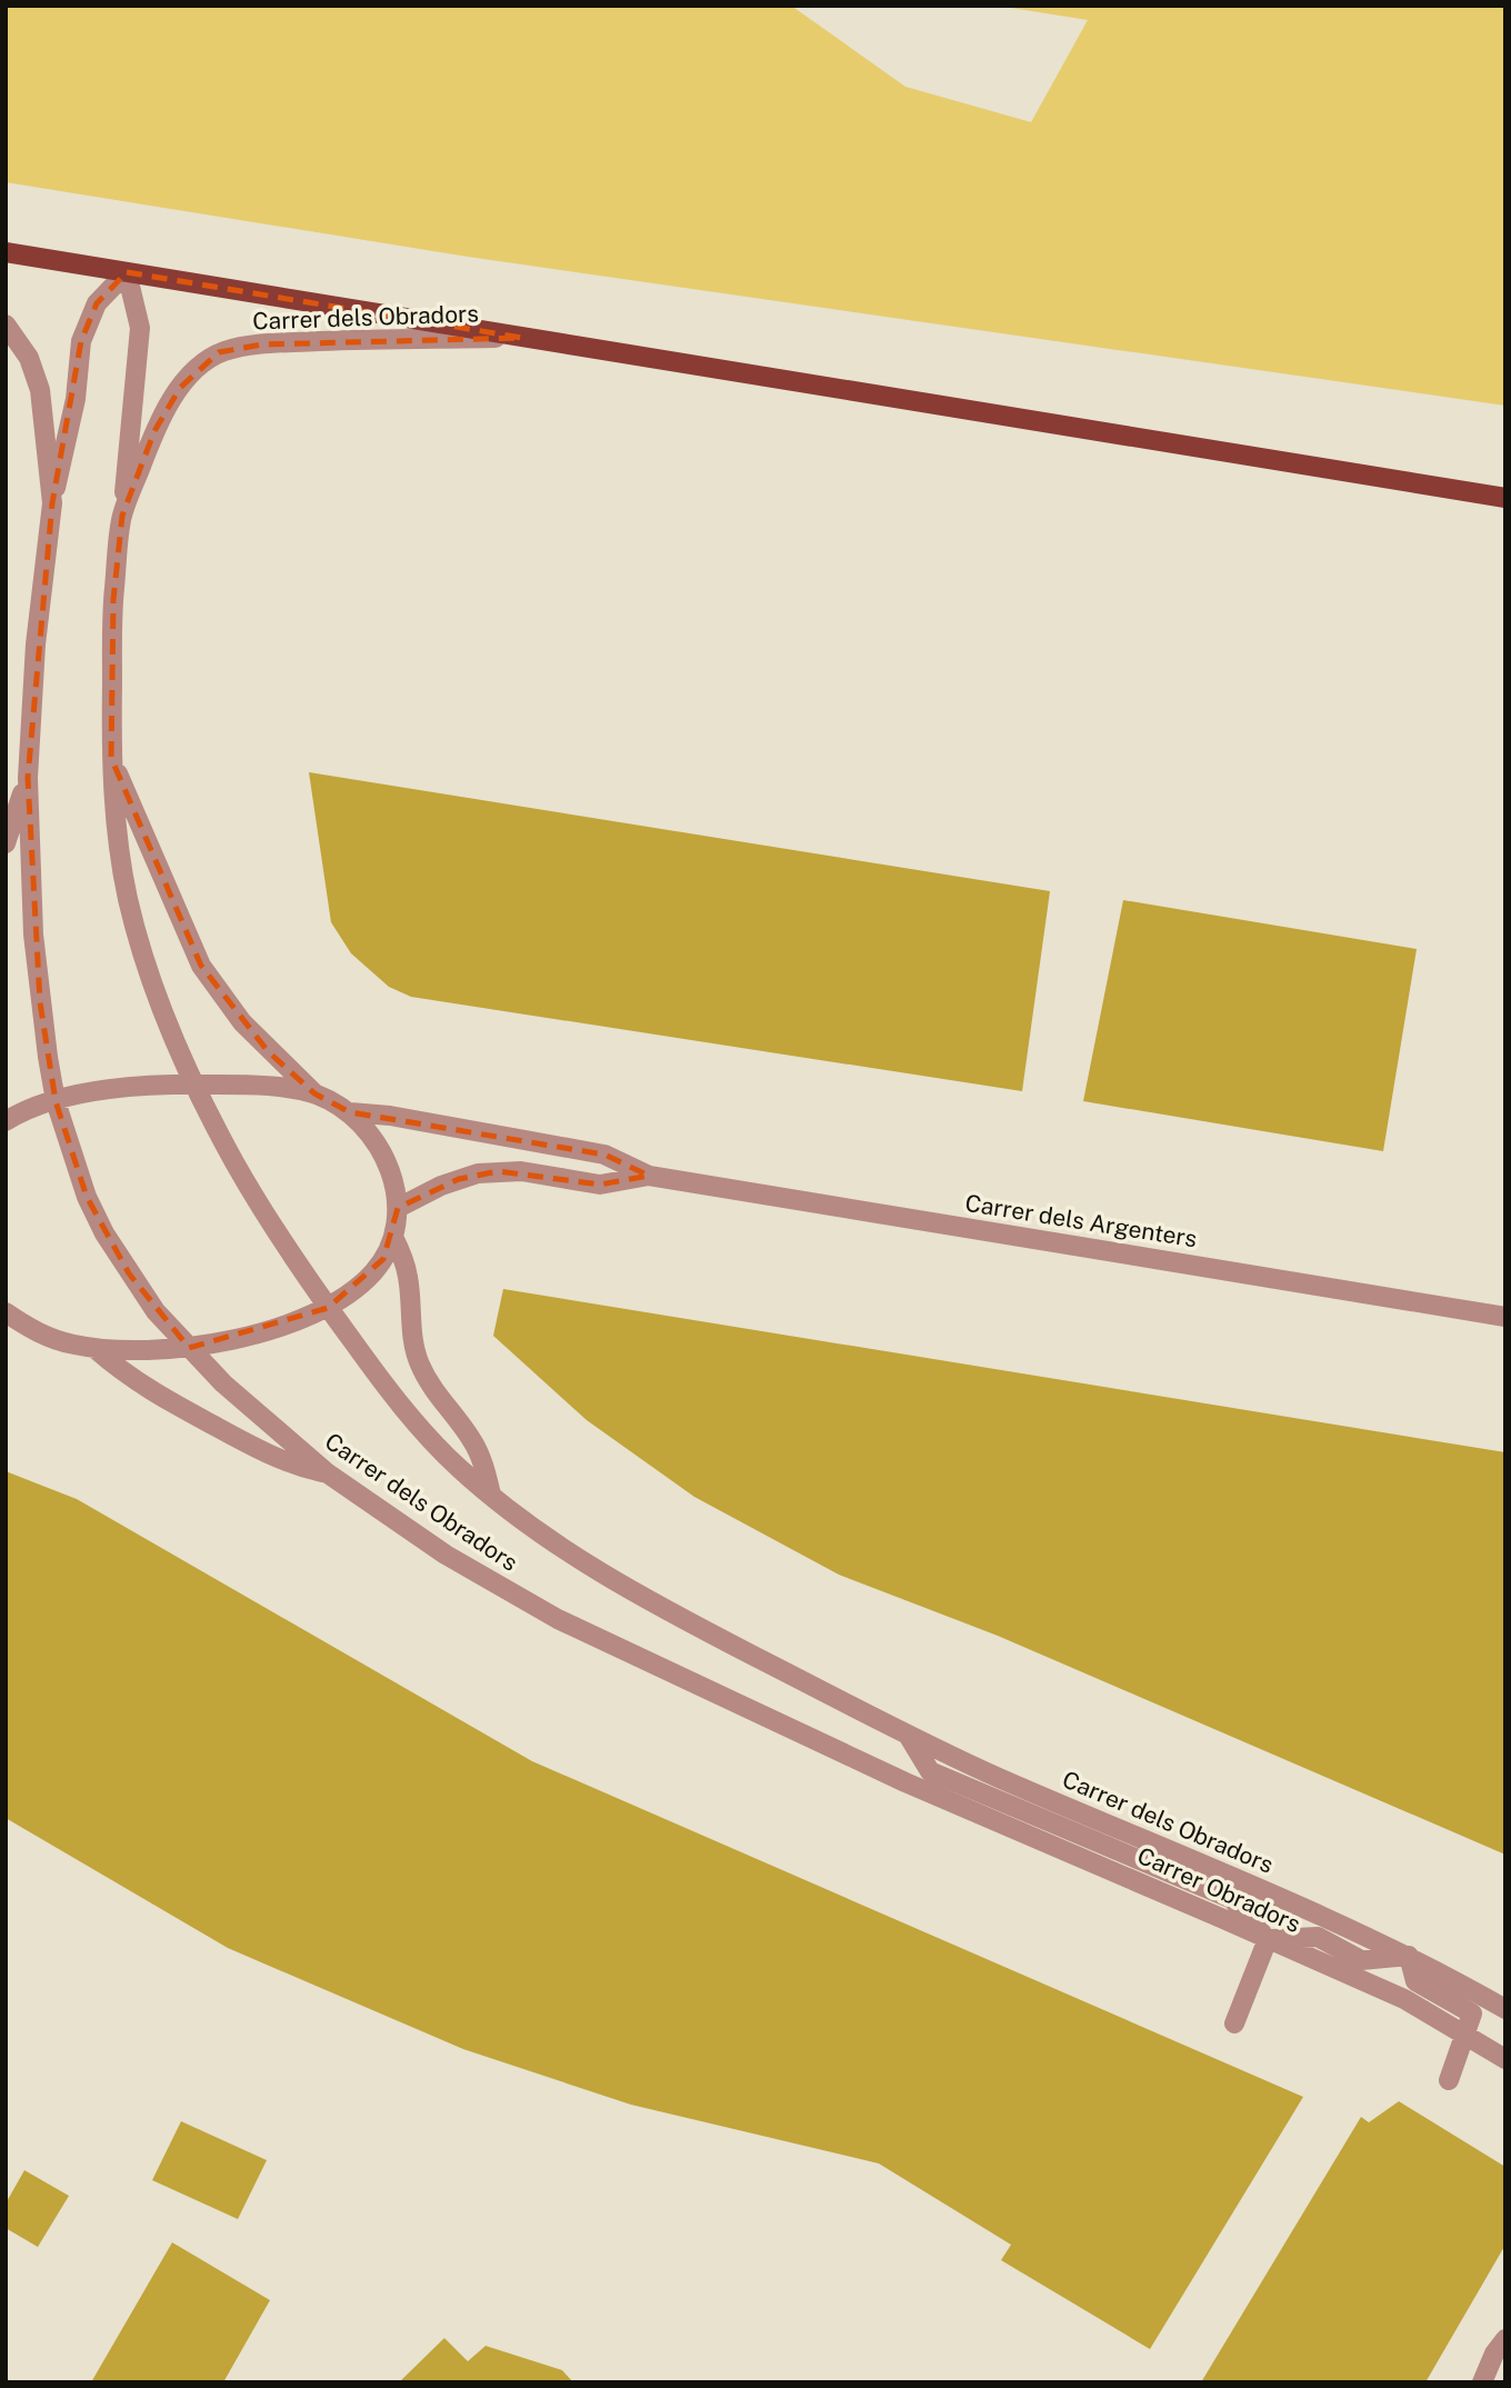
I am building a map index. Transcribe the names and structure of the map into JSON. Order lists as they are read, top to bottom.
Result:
{
  "streets": {
    "street": ["Carrer dels Obradors", "Carrer dels Argenters", "Carrer Obradors"]
  },
  "crossings": [
    ["Carrer dels Obradors", "Carrer Obradors"]
  ]
}
